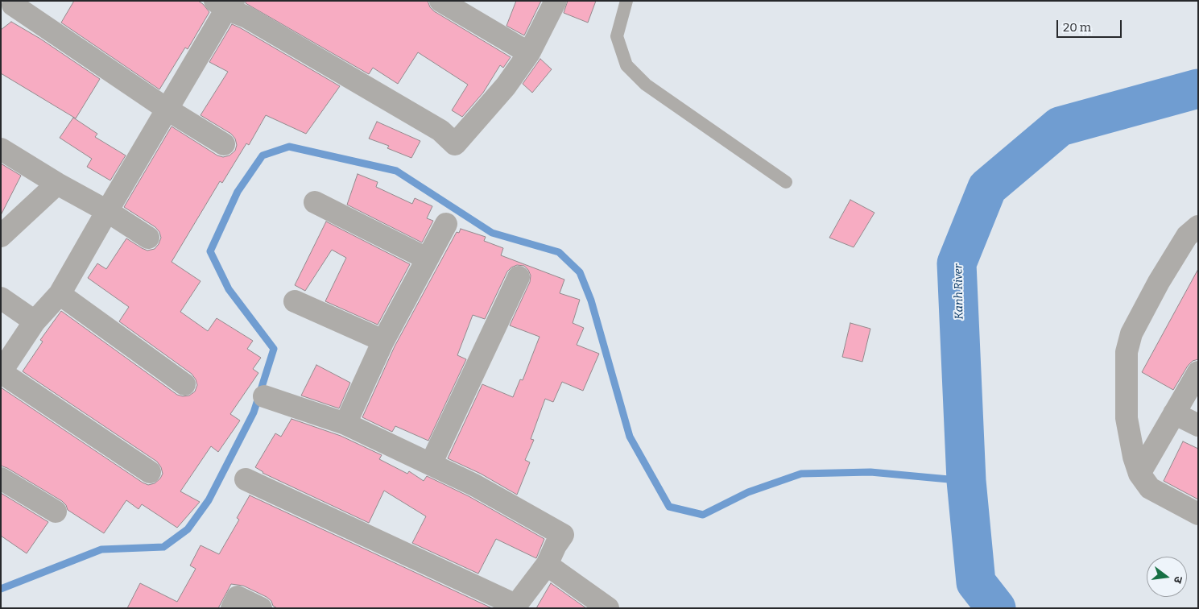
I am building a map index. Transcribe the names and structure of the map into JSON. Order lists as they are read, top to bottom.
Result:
{
  "water": ["Kanh River"],
  "scale_bar": "20 m",
  "north": "right"
}
